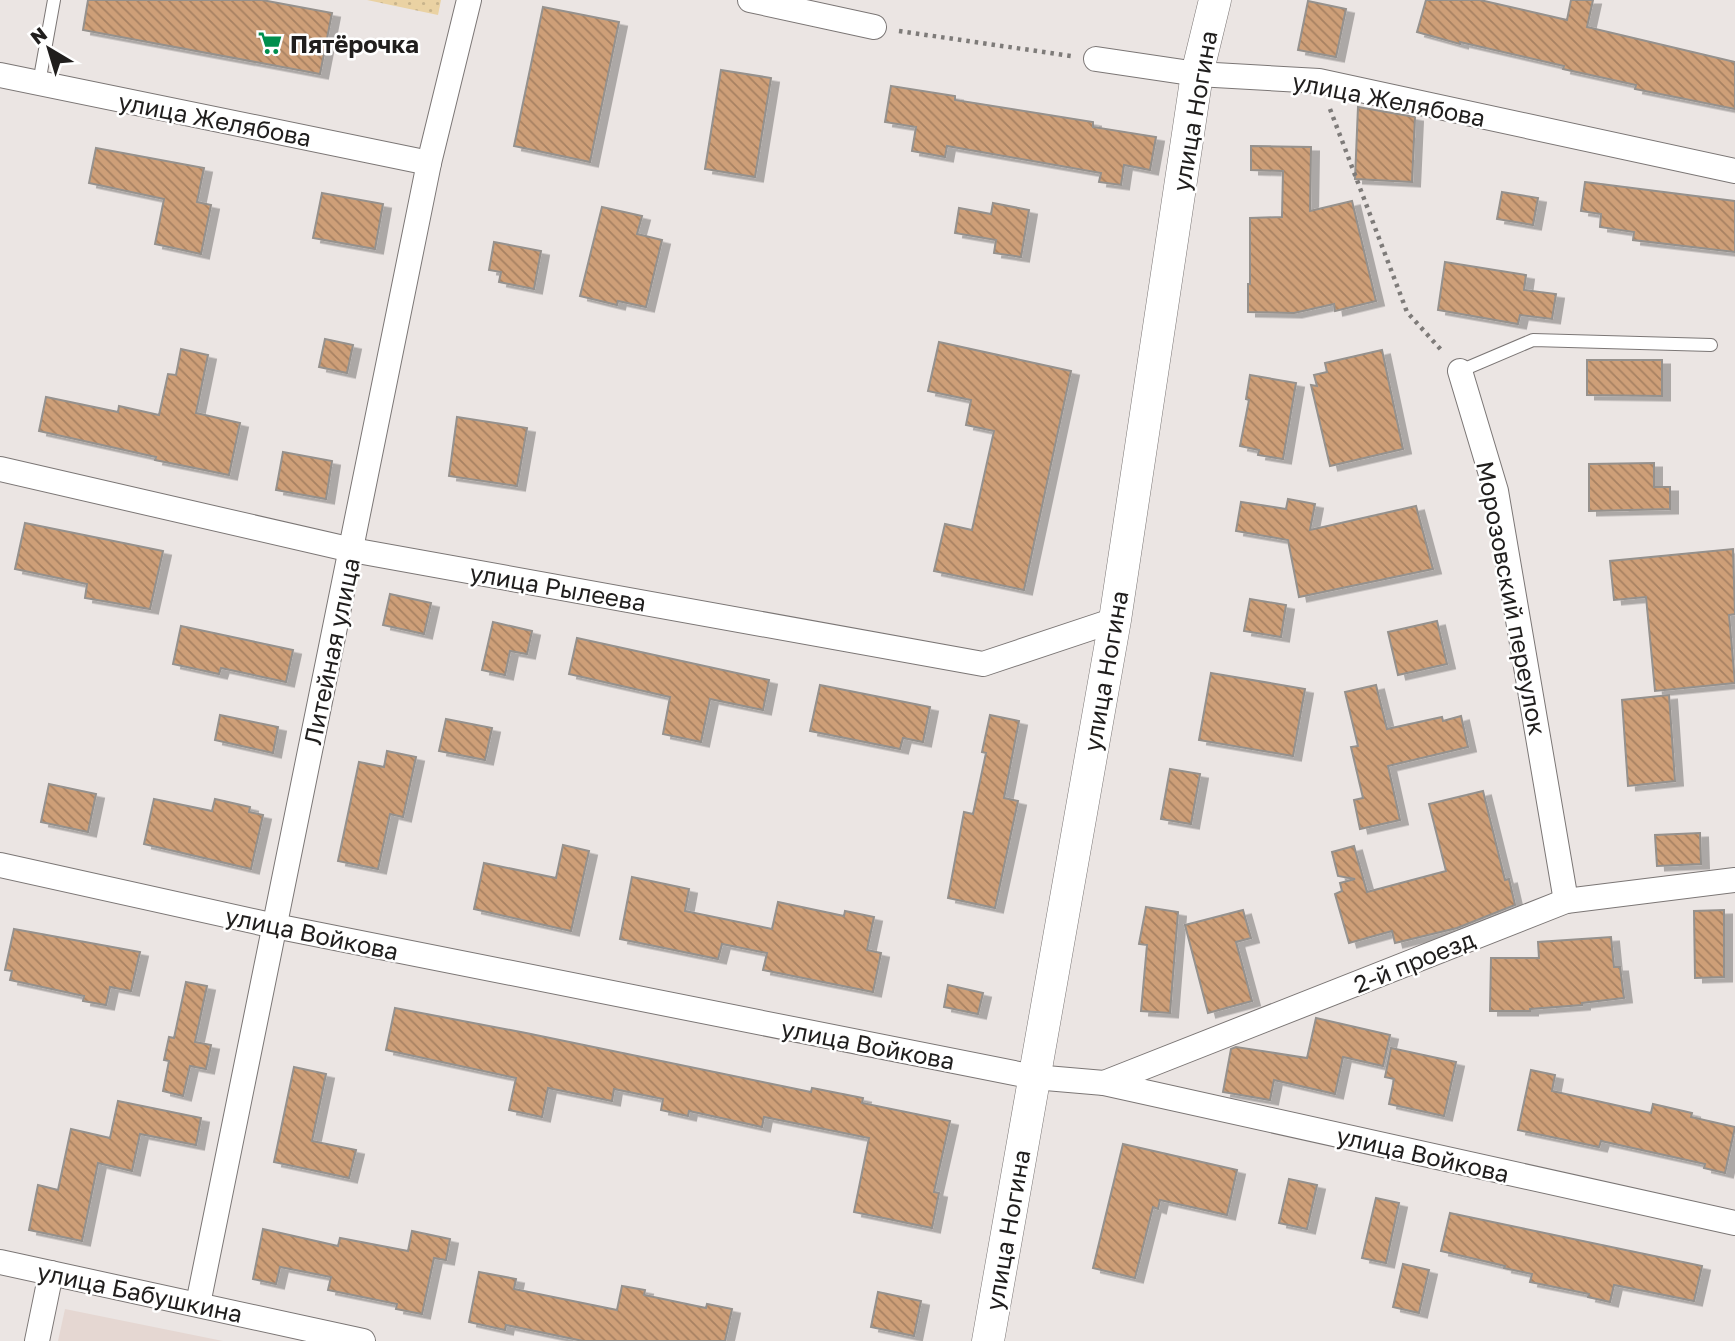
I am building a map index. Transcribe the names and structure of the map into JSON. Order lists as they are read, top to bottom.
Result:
{
  "streets": {
    "street": [
      "улица Желябова",
      "улица Ногина",
      "улица Рылеева",
      "Морозовский переулок",
      "Литейная улица",
      "улица Войкова",
      "2-й проезд",
      "улица Бабушкина"
    ]
  },
  "crossings": [
    ["улица Желябова", "улица Ногина"],
    ["улица Желябова", "Литейная улица"],
    ["улица Ногина", "улица Рылеева"],
    ["улица Ногина", "улица Войкова"],
    ["улица Рылеева", "Литейная улица"],
    ["Морозовский переулок", "2-й проезд"],
    ["Литейная улица", "улица Войкова"],
    ["Литейная улица", "улица Бабушкина"],
    ["улица Войкова", "2-й проезд"]
  ],
  "places": {
    "supermarket": ["Пятёрочка"]
  },
  "north": "top left"
}
